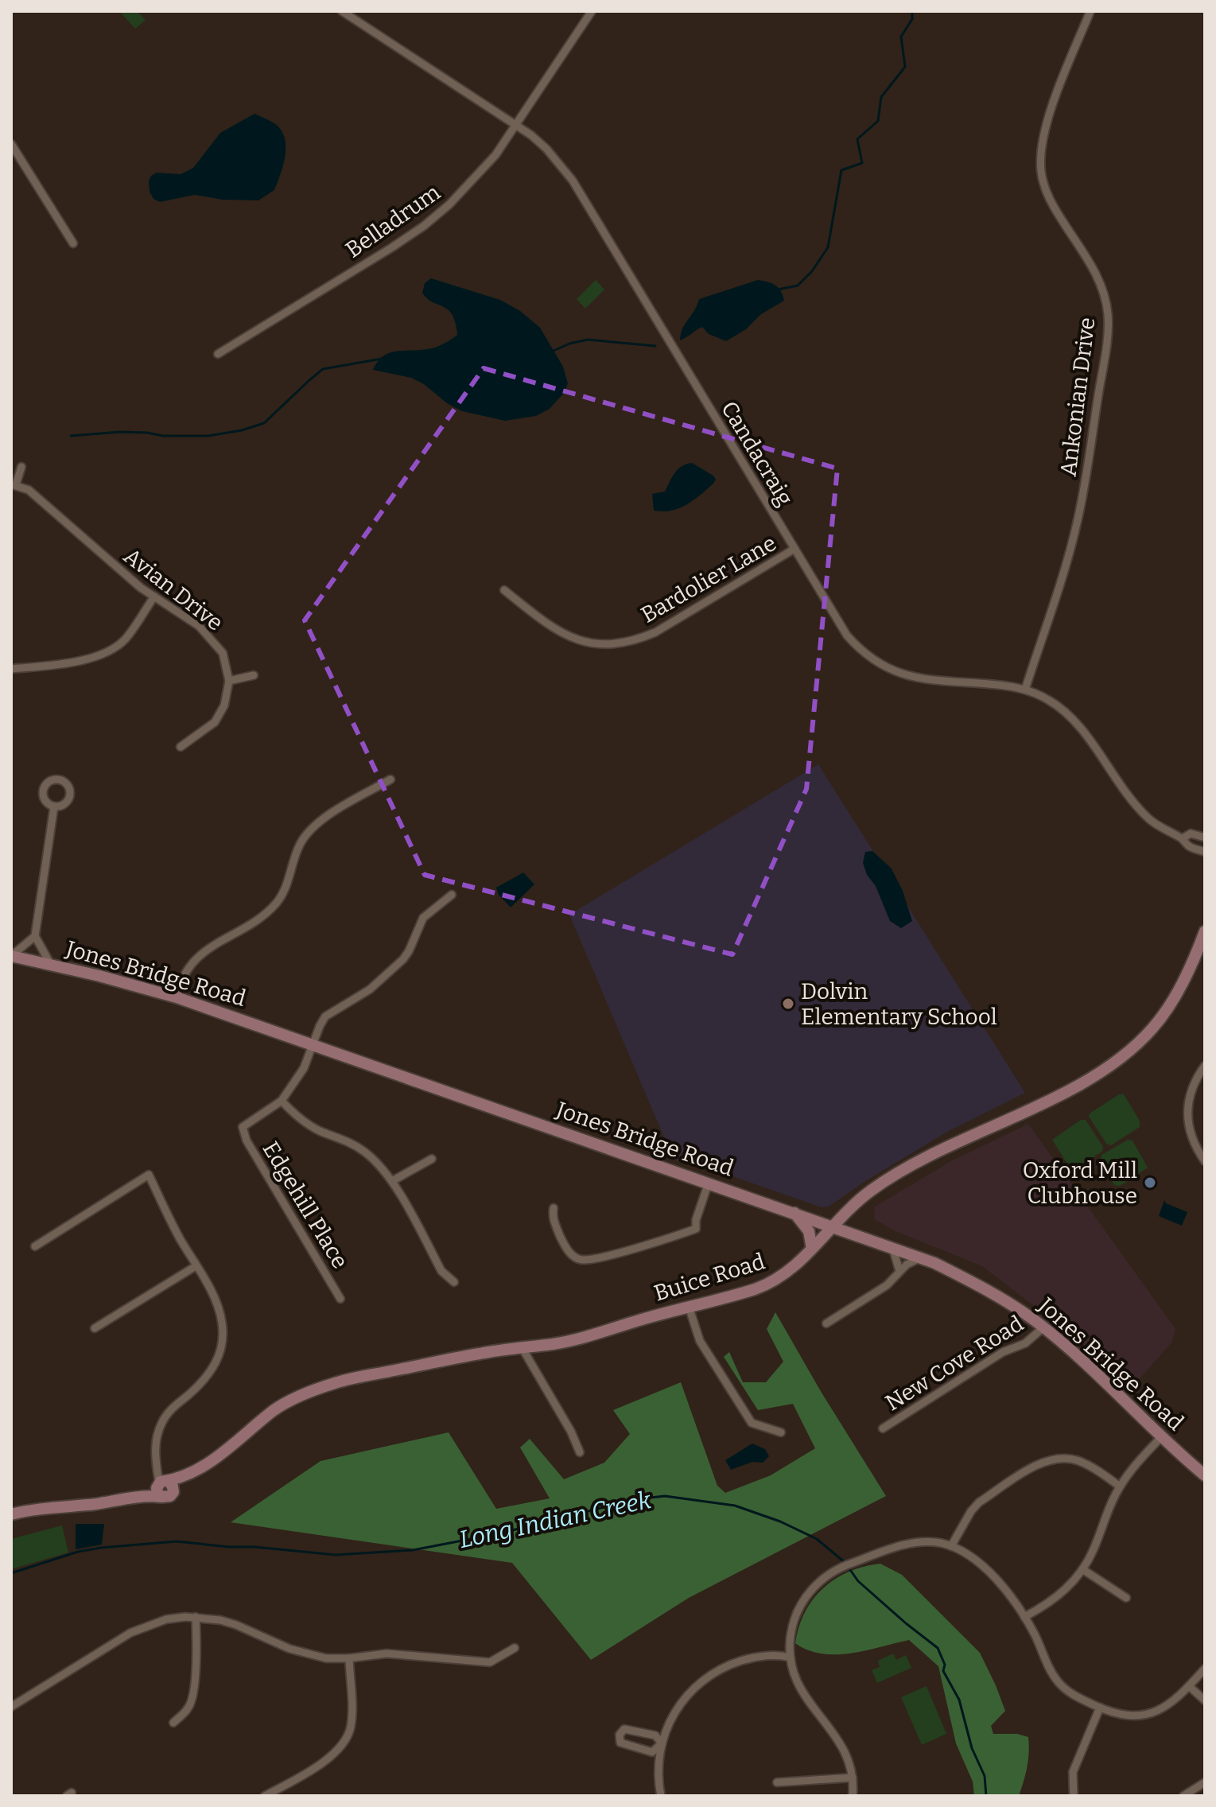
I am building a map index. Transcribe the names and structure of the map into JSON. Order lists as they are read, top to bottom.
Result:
{
  "streets": {
    "street": [
      "Belladrum",
      "Ankonian Drive",
      "Candacraig",
      "Bardolier Lane",
      "Avian Drive",
      "Jones Bridge Road",
      "Edgehill Place",
      "Buice Road",
      "New Cove Road"
    ]
  },
  "crossings": [
    ["Belladrum", "Candacraig"],
    ["Ankonian Drive", "Candacraig"],
    ["Candacraig", "Bardolier Lane"],
    ["Jones Bridge Road", "Buice Road"],
    ["Jones Bridge Road", "New Cove Road"]
  ],
  "water": ["Long Indian Creek"],
  "places": ["Dolvin Elementary School", "Oxford Mill Clubhouse"]
}
